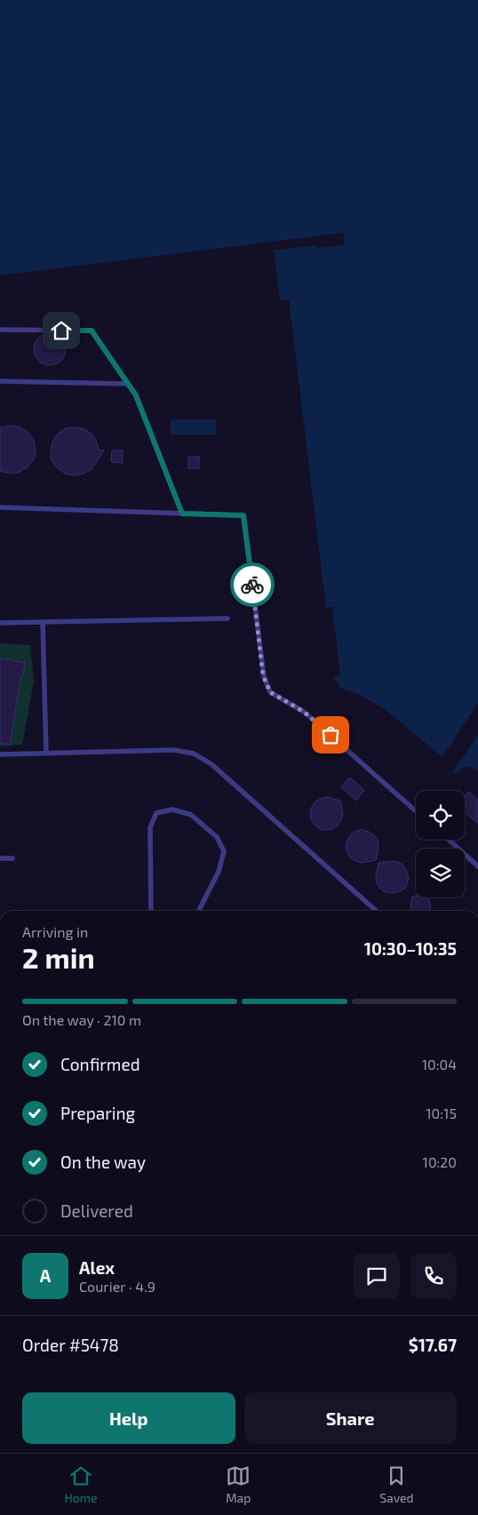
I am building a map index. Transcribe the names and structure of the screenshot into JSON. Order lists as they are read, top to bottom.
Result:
{
  "page": {
    "heading": ["2 min", "Arriving in", "10:30–10:35"],
    "panel": [
      "Alex",
      "Courier · 4.9",
      "Order #5478",
      "$17.67"
    ],
    "bar": "On the way · 210 m",
    "list": [
      ["Confirmed", "10:04"],
      ["Preparing", "10:15"],
      ["On the way", "10:20"],
      "Delivered"
    ],
    "round": "A",
    "buttons": ["Help", "Share"],
    "tabs": ["Home", "Map", "Saved"]
  }
}
